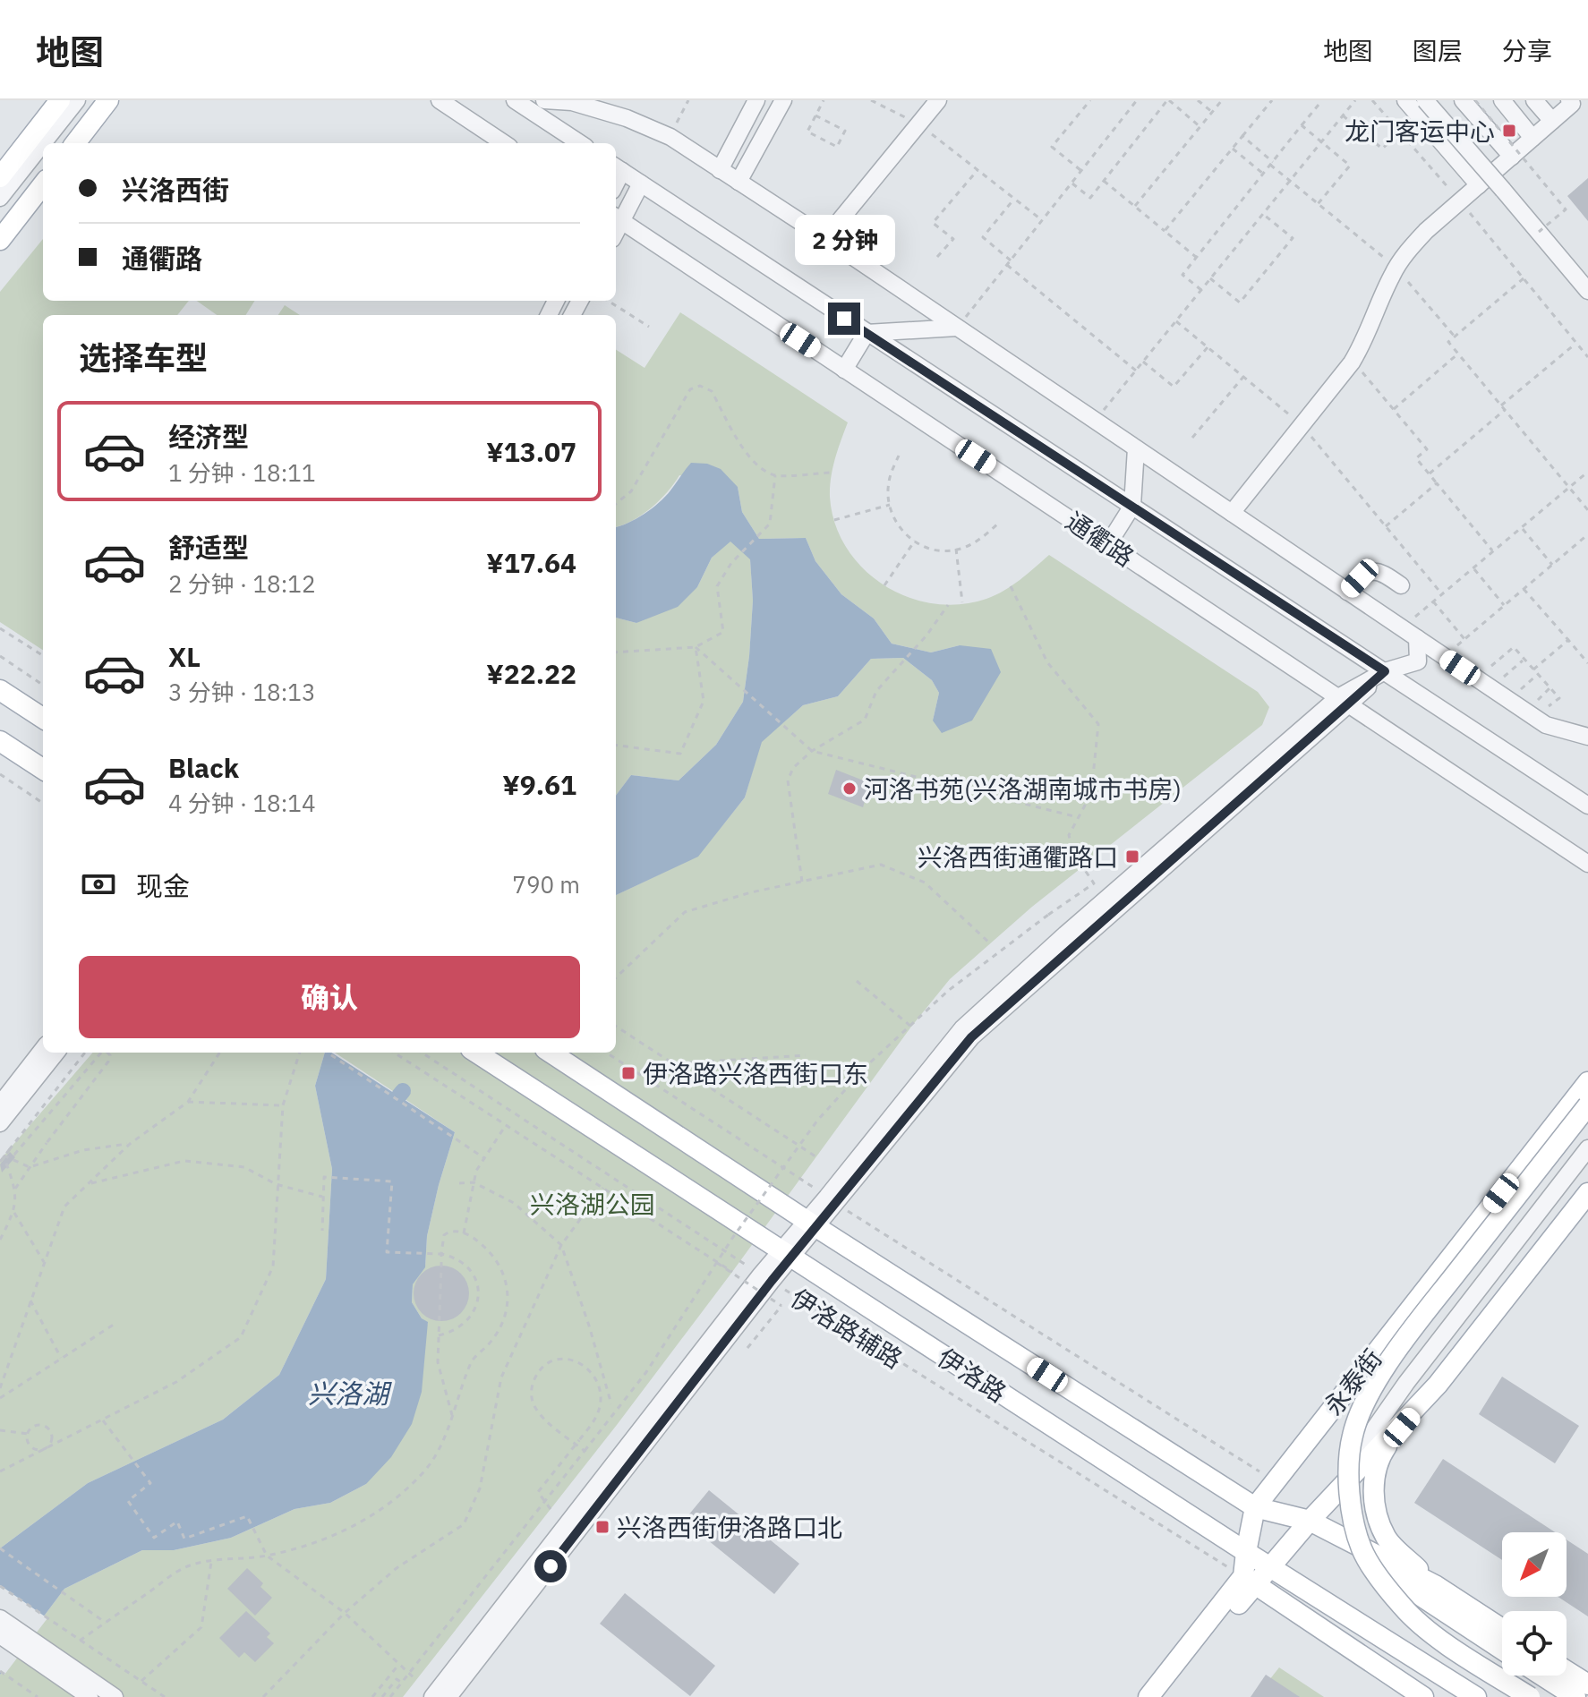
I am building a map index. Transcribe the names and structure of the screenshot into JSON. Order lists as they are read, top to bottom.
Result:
{
  "streets": {
    "main road": ["伊洛路", "永泰街"],
    "street": ["通衢路"],
    "path": ["伊洛路辅路"]
  },
  "crossings": [
    ["伊洛路辅路", "永泰街"],
    ["伊洛路", "永泰街"]
  ],
  "water": ["兴洛湖"],
  "parks": ["兴洛湖公园"],
  "places": {
    "transit": [
      "龙门客运中心",
      "兴洛西街通衢路口",
      "伊洛路兴洛西街口东",
      "兴洛西街伊洛路口北"
    ],
    "other": ["河洛书苑(兴洛湖南城市书房)"]
  },
  "north": "bottom left",
  "page": {
    "header": "地图",
    "nav": ["地图", "图层", "分享"],
    "banner": ["兴洛西街", "通衢路"],
    "bubble": "2 分钟",
    "heading": "选择车型",
    "list": [
      {
        "name": "经济型",
        "note": "1 分钟 · 18:11",
        "value": "¥13.07"
      },
      {
        "name": "舒适型",
        "note": "2 分钟 · 18:12",
        "value": "¥17.64"
      },
      {
        "name": "XL",
        "note": "3 分钟 · 18:13",
        "value": "¥22.22"
      },
      {
        "name": "Black",
        "note": "4 分钟 · 18:14",
        "value": "¥9.61"
      }
    ],
    "pay": ["现金", "790 m"],
    "buttons": "确认"
  }
}
